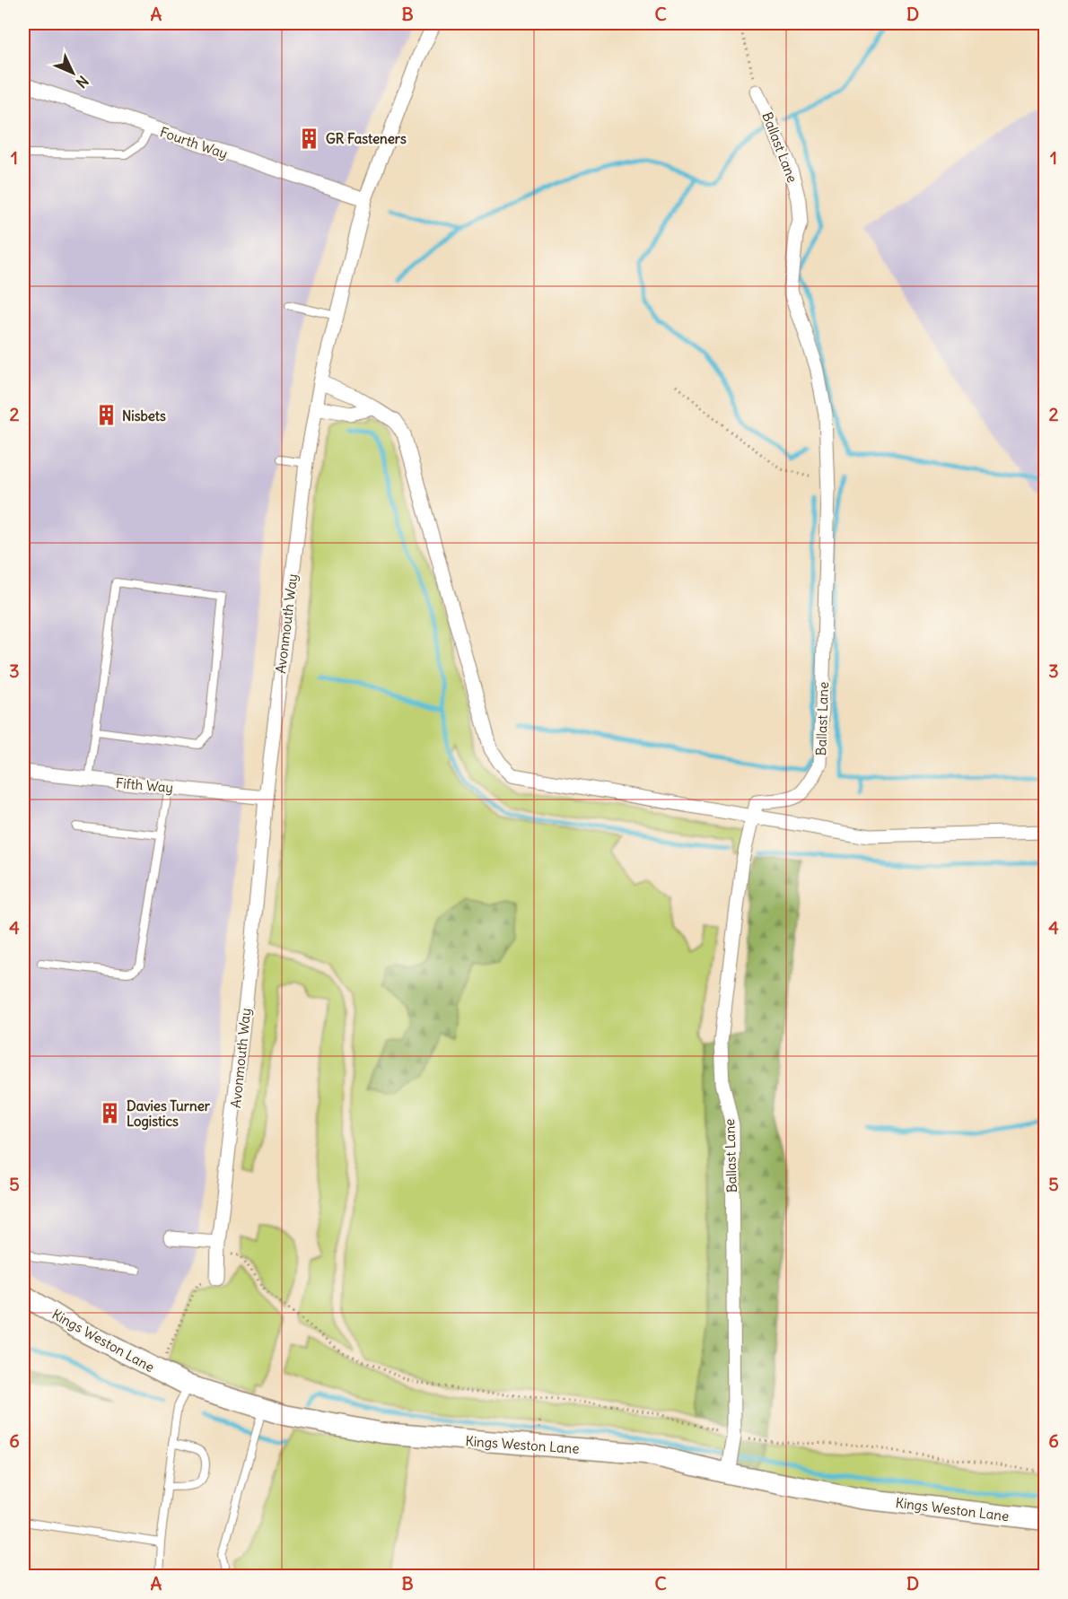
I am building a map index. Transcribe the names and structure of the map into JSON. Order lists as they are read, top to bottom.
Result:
{
  "streets": {
    "street": [
      "Fourth Way",
      "Ballast Lane",
      "Avonmouth Way",
      "Fifth Way",
      "Kings Weston Lane"
    ]
  },
  "crossings": [
    ["Fourth Way", "Avonmouth Way"],
    ["Ballast Lane", "Kings Weston Lane"],
    ["Avonmouth Way", "Fifth Way"]
  ],
  "places": {
    "building": ["GR Fasteners", "Nisbets", "Davies Turner Logistics"]
  },
  "north": "bottom right",
  "grid": {
    "columns": [
      "A",
      "B",
      "C",
      "D"
    ],
    "rows": [
      "1",
      "2",
      "3",
      "4",
      "5",
      "6"
    ]
  }
}
